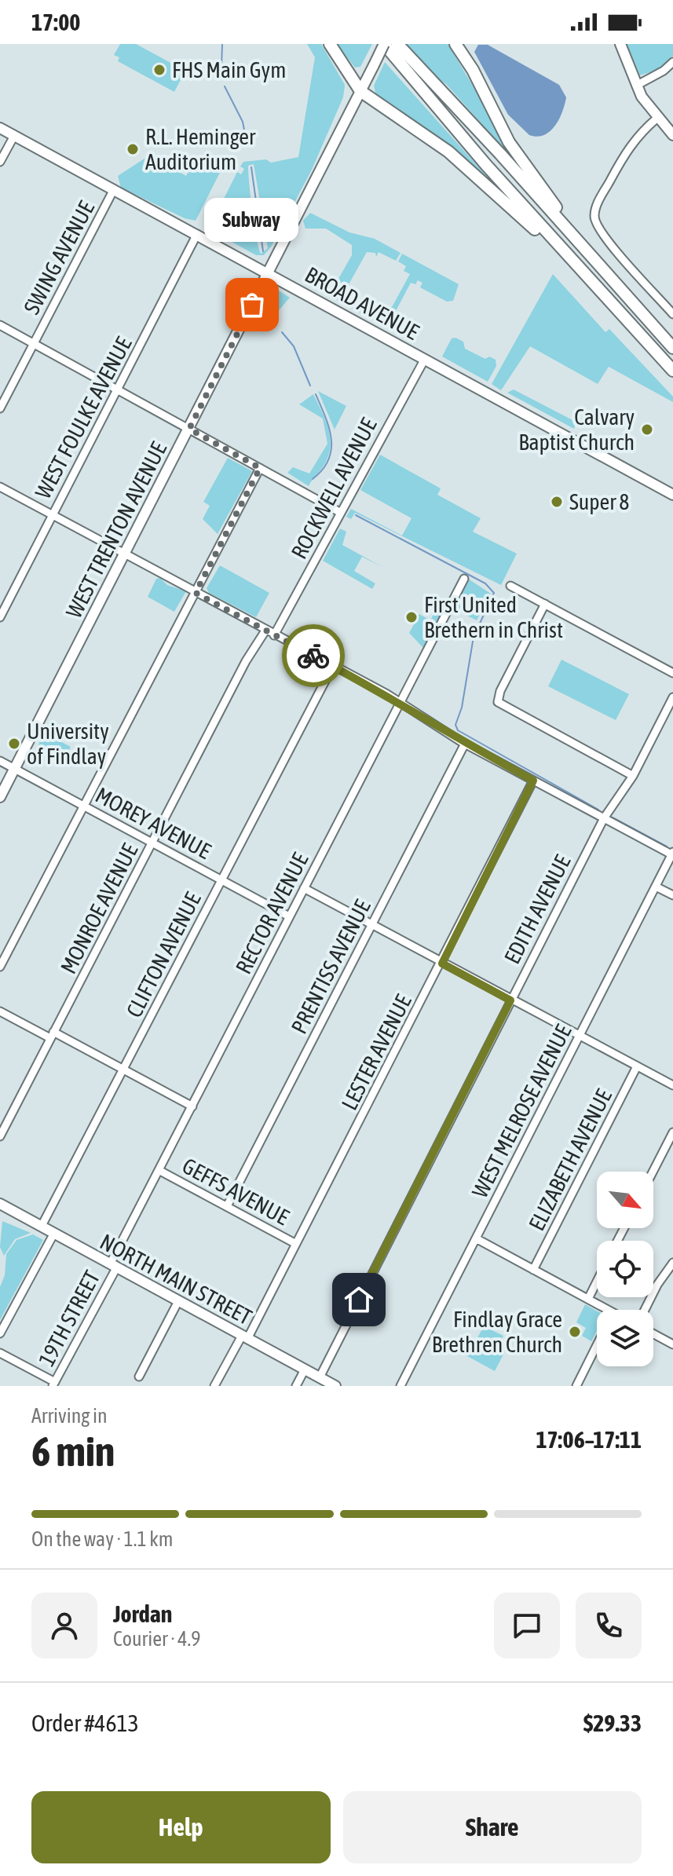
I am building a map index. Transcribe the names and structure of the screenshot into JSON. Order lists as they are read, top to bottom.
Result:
{
  "streets": {
    "main road": ["BROAD AVENUE", "WEST TRENTON AVENUE", "NORTH MAIN STREET"],
    "street": [
      "SWING AVENUE",
      "WEST FOULKE AVENUE",
      "ROCKWELL AVENUE",
      "MOREY AVENUE",
      "MONROE AVENUE",
      "EDITH AVENUE",
      "RECTOR AVENUE",
      "CLIFTON AVENUE",
      "PRENTISS AVENUE",
      "LESTER AVENUE",
      "WEST MELROSE AVENUE",
      "ELIZABETH AVENUE",
      "GEFFS AVENUE",
      "19TH STREET"
    ]
  },
  "crossings": [
    ["SWING AVENUE", "BROAD AVENUE"],
    ["BROAD AVENUE", "WEST FOULKE AVENUE"],
    ["BROAD AVENUE", "ROCKWELL AVENUE"],
    ["BROAD AVENUE", "WEST TRENTON AVENUE"],
    ["WEST TRENTON AVENUE", "MOREY AVENUE"],
    ["MOREY AVENUE", "MONROE AVENUE"],
    ["MOREY AVENUE", "RECTOR AVENUE"],
    ["MOREY AVENUE", "CLIFTON AVENUE"],
    ["EDITH AVENUE", "NORTH MAIN STREET"],
    ["RECTOR AVENUE", "GEFFS AVENUE"],
    ["RECTOR AVENUE", "NORTH MAIN STREET"],
    ["RECTOR AVENUE", "19TH STREET"],
    ["CLIFTON AVENUE", "NORTH MAIN STREET"],
    ["PRENTISS AVENUE", "GEFFS AVENUE"],
    ["LESTER AVENUE", "GEFFS AVENUE"],
    ["LESTER AVENUE", "NORTH MAIN STREET"],
    ["NORTH MAIN STREET", "19TH STREET"]
  ],
  "places": [
    "FHS Main Gym",
    "R.L. Heminger Auditorium",
    "Subway",
    "Calvary Baptist Church",
    "Super 8",
    "First United Brethern in Christ",
    "University of Findlay",
    "Findlay Grace Brethren Church"
  ],
  "north": "bottom right",
  "page": {
    "status": "17:00",
    "bubble": "Subway",
    "heading": ["6 min", "Arriving in", "17:06–17:11"],
    "panel": [
      "Jordan",
      "Courier · 4.9",
      "Order #4613",
      "$29.33"
    ],
    "bar": "On the way · 1.1 km",
    "buttons": ["Help", "Share"]
  }
}
